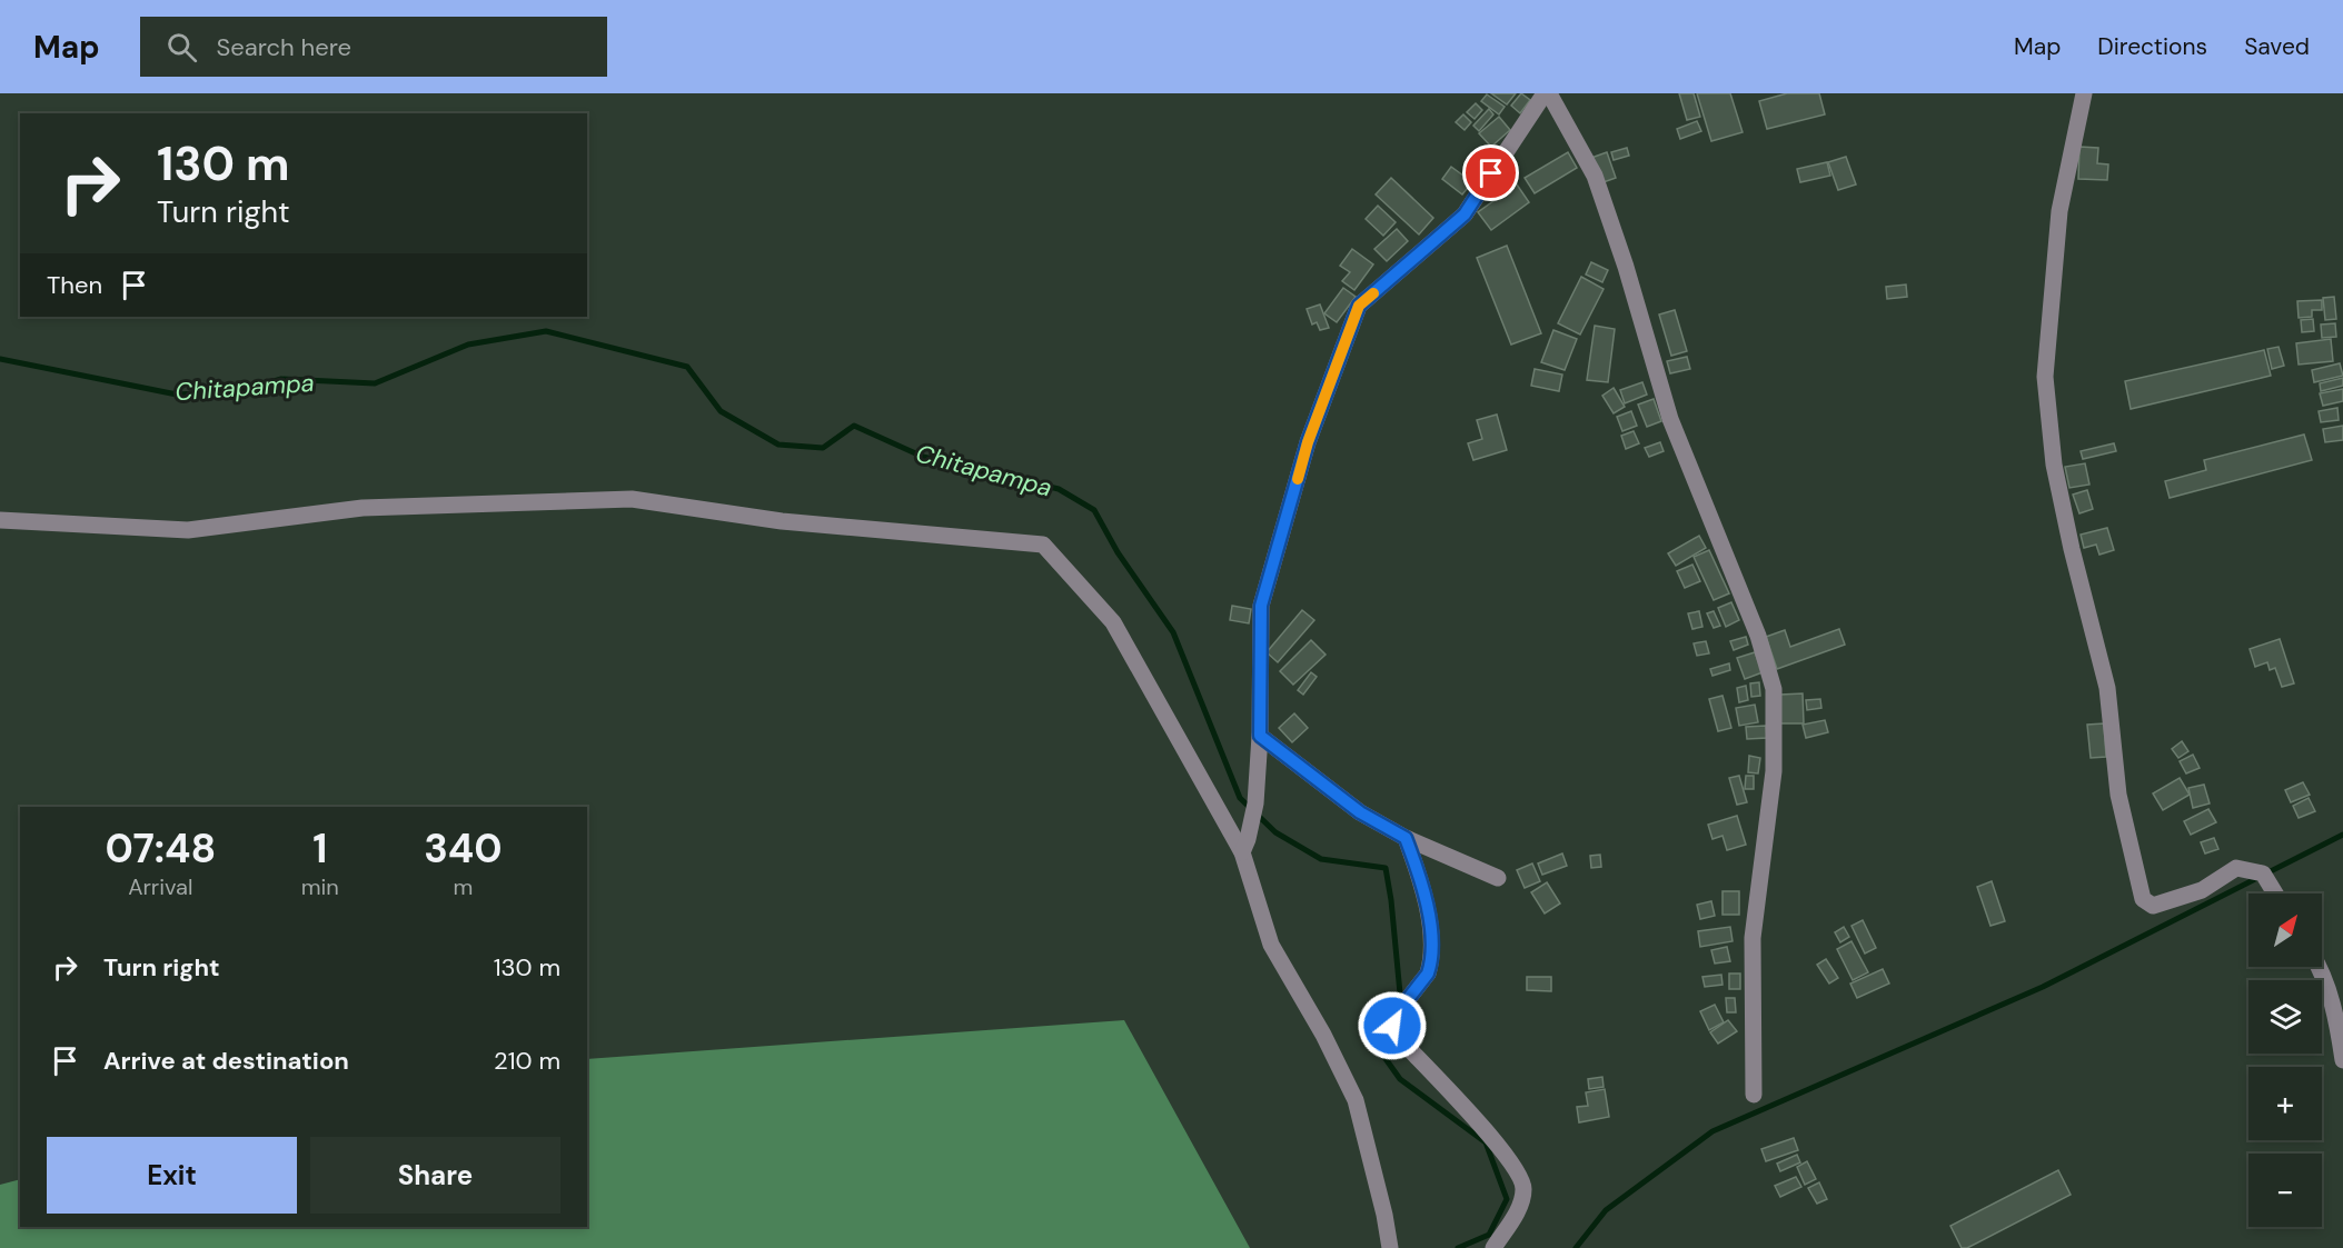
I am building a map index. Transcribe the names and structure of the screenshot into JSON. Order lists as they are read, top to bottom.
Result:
{
  "water": ["Chitapampa"],
  "north": "top right",
  "page": {
    "header": "Map",
    "search": "Search here",
    "nav": ["Map", "Directions", "Saved"],
    "turn": ["130 m", "Turn right"],
    "then": "Then",
    "eta": [
      "07:48",
      "Arrival",
      "1",
      "min",
      "340",
      "m"
    ],
    "map_buttons": ["+", "−"],
    "list": [
      {
        "name": "Turn right",
        "value": "130 m"
      },
      {
        "name": "Arrive at destination",
        "value": "210 m"
      }
    ],
    "buttons": ["Exit", "Share"]
  }
}
